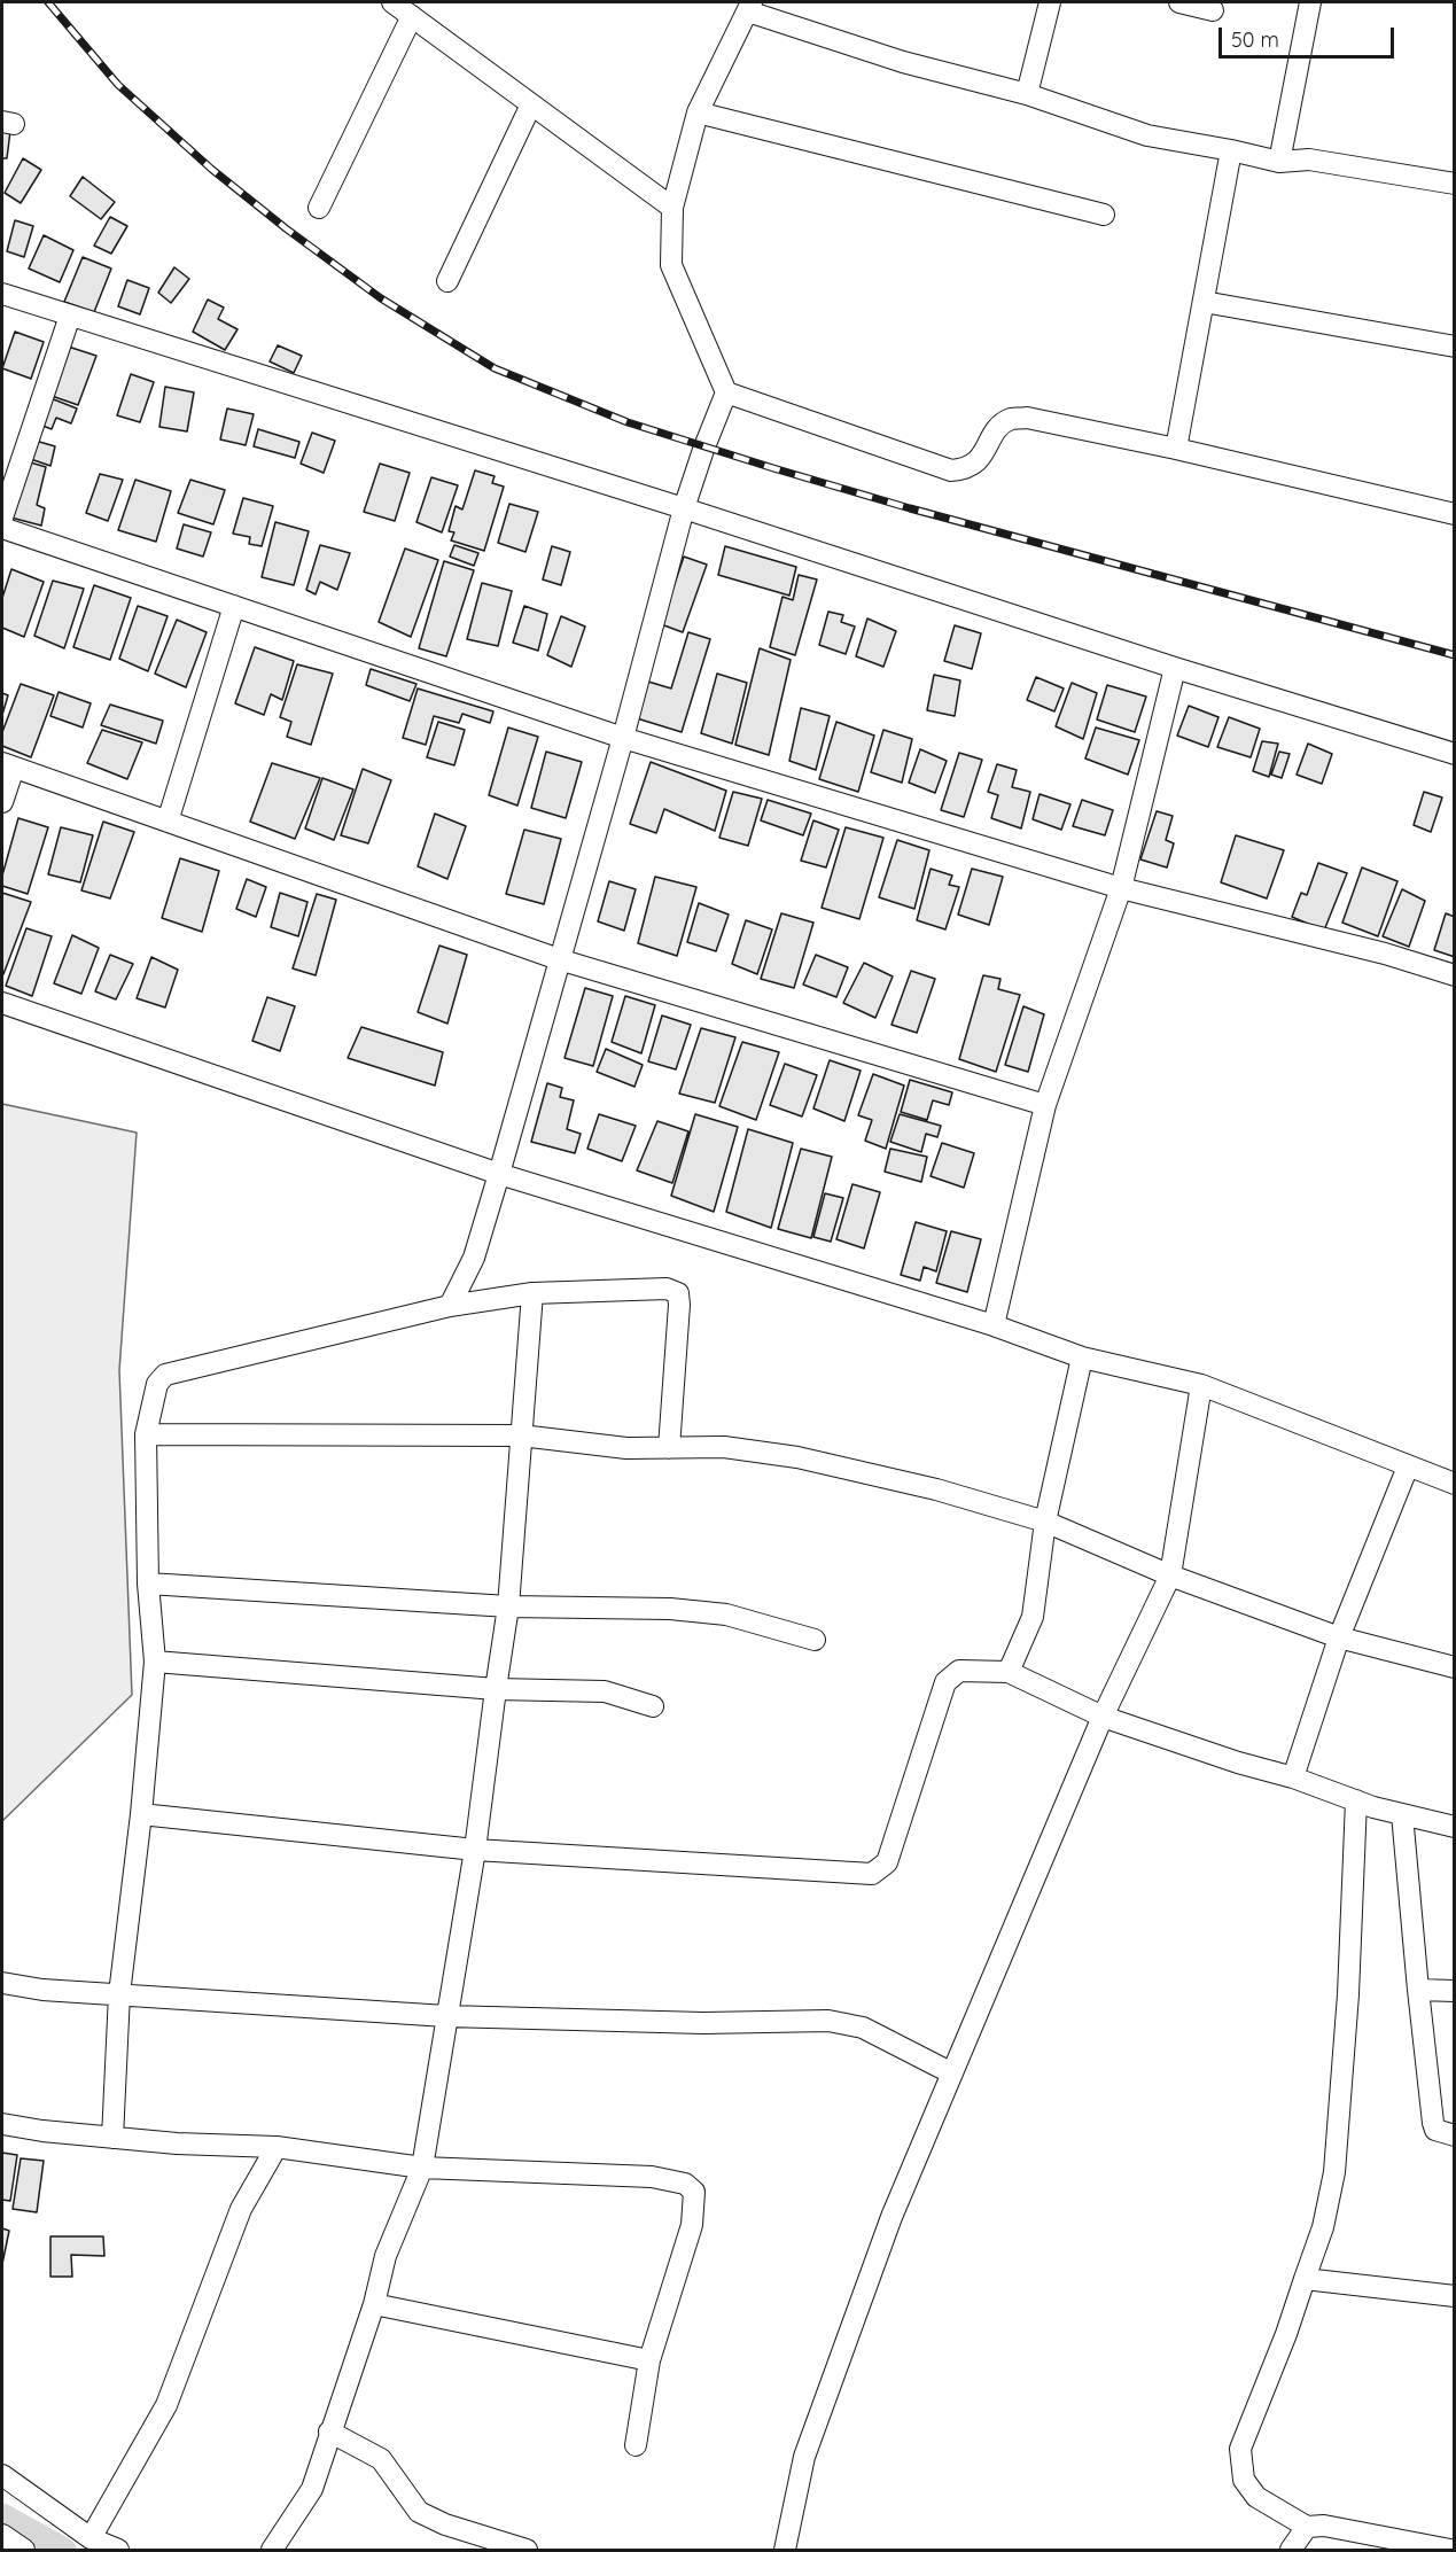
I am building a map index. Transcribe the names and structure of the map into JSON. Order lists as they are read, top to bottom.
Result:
{
  "scale_bar": "50 m"
}
